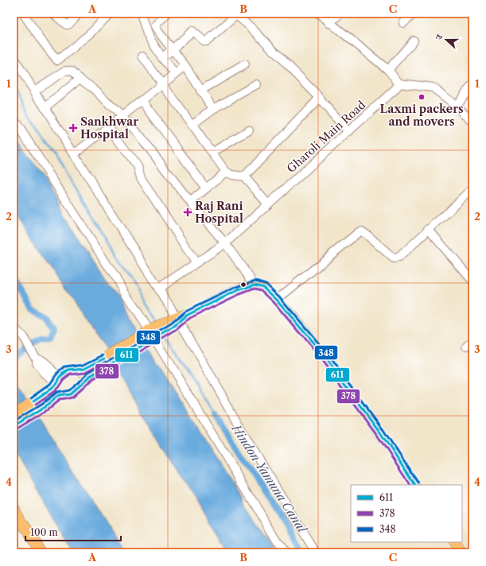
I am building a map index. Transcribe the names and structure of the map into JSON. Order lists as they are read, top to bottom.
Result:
{
  "streets": {
    "street": ["Gharoli Main Road"]
  },
  "water": ["Hindon Yamuna Canal"],
  "places": {
    "other": ["Laxmi packers and movers"],
    "health": ["Sankhwar Hospital", "Raj Rani Hospital"]
  },
  "lines": ["transit line 348", "transit line 611", "transit line 378"],
  "legend": ["611", "378", "348"],
  "scale_bar": "100 m",
  "north": "left",
  "grid": {
    "columns": ["A", "B", "C"],
    "rows": [
      "1",
      "2",
      "3",
      "4"
    ]
  }
}
